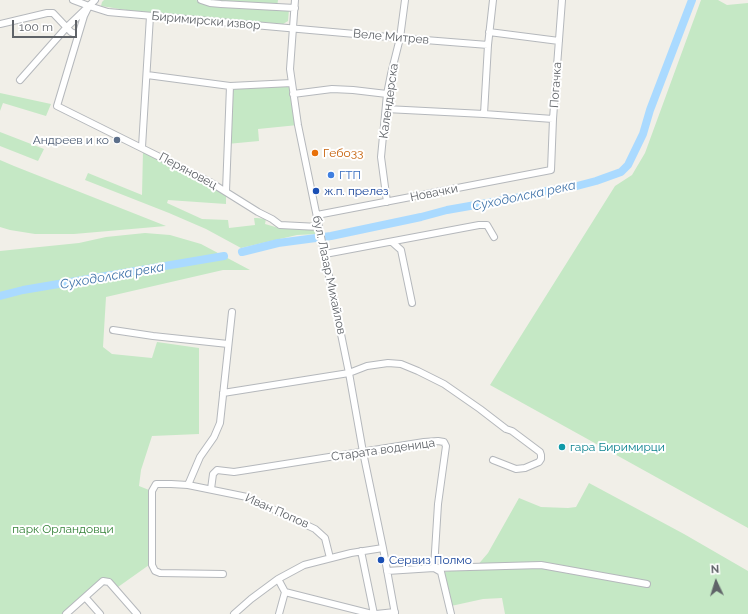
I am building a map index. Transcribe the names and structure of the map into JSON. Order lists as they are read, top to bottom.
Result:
{
  "streets": {
    "street": [
      "Биримирски извор",
      "Веле Митрев",
      "Погачка",
      "Календерска",
      "Перяновец",
      "Новачки",
      "бул. Лазар Михайлов",
      "Старата воденица",
      "Иван Попов"
    ]
  },
  "crossings": [
    ["Биримирски извор", "Веле Митрев"],
    ["Биримирски извор", "бул. Лазар Михайлов"],
    ["Веле Митрев", "Календерска"],
    ["Веле Митрев", "бул. Лазар Михайлов"],
    ["Погачка", "Новачки"],
    ["Календерска", "Новачки"],
    ["Перяновец", "бул. Лазар Михайлов"],
    ["Новачки", "бул. Лазар Михайлов"],
    ["бул. Лазар Михайлов", "Старата воденица"],
    ["Старата воденица", "Иван Попов"]
  ],
  "water": ["Суходолска река"],
  "parks": ["парк Орландовци"],
  "places": [
    "Андреев и ко",
    "Гебо33",
    "ГТП",
    "ж.п. прелез",
    "гара Биримирци",
    "Сервиз Полмо"
  ],
  "scale_bar": "100 m",
  "north": "top"
}
